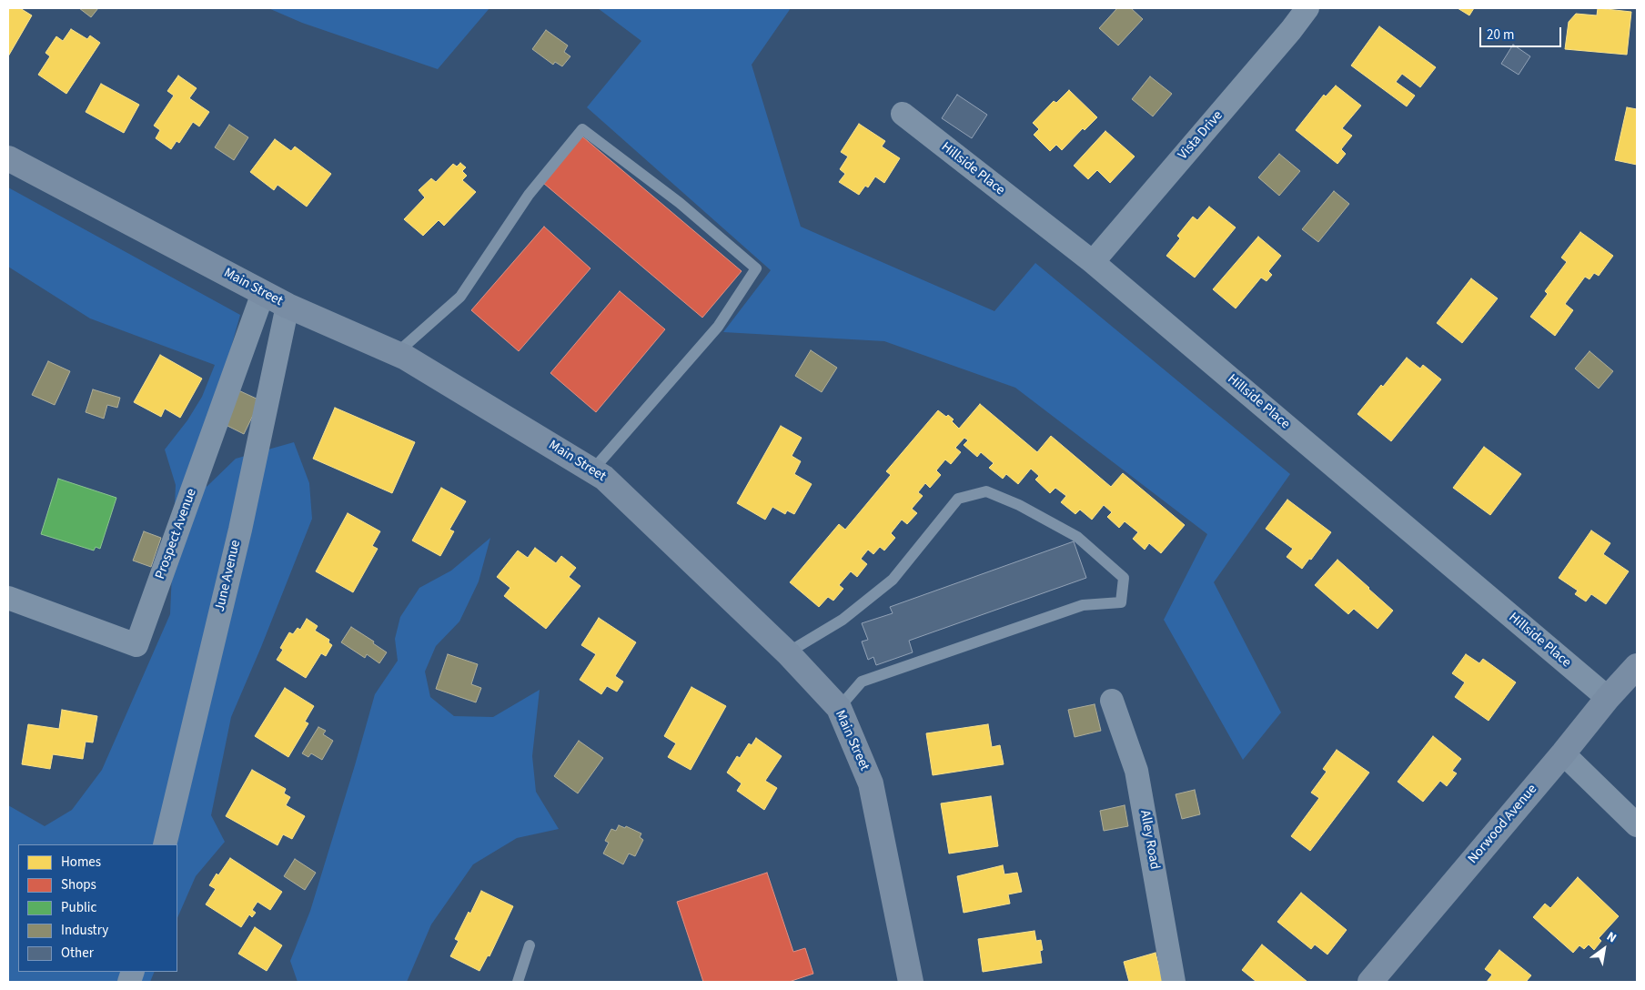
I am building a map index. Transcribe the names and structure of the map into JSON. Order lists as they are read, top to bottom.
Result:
{
  "streets": {
    "main road": ["Main Street", "Norwood Avenue"],
    "street": [
      "Vista Drive",
      "Hillside Place",
      "Prospect Avenue",
      "June Avenue",
      "Alley Road"
    ]
  },
  "crossings": [
    ["Vista Drive", "Hillside Place"],
    ["Hillside Place", "Norwood Avenue"],
    ["Main Street", "Prospect Avenue"],
    ["Main Street", "June Avenue"]
  ],
  "legend": [
    "Homes",
    "Shops",
    "Public",
    "Industry",
    "Other"
  ],
  "scale_bar": "20 m",
  "north": "top right"
}
